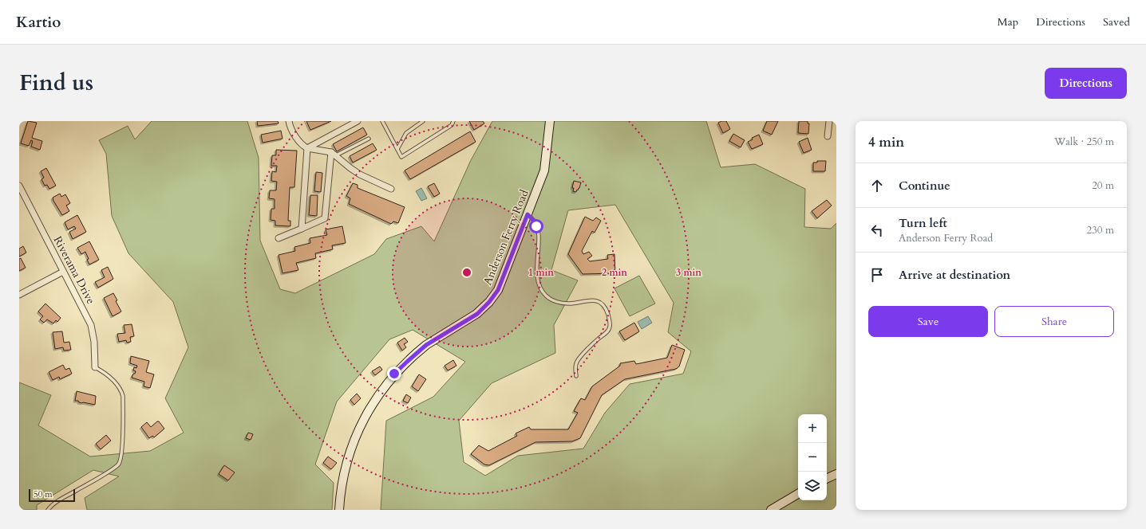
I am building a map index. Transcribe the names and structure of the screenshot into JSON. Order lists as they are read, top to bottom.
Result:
{
  "streets": {
    "street": ["Anderson Ferry Road", "Riverama Drive"]
  },
  "scale_bar": "50 m",
  "page": {
    "header": "Kartio",
    "nav": ["Map", "Directions", "Saved"],
    "title": "Find us",
    "buttons": [
      "Directions",
      ["Save", "Share"]
    ],
    "heading": ["4 min", "Walk · 250 m"],
    "list": [
      ["Continue", "20 m"],
      ["Turn left", "Anderson Ferry Road", "230 m"],
      "Arrive at destination"
    ],
    "map_buttons": ["+", "−"],
    "scale": "50 m"
  },
  "rings": ["1 min", "2 min", "3 min"]
}
